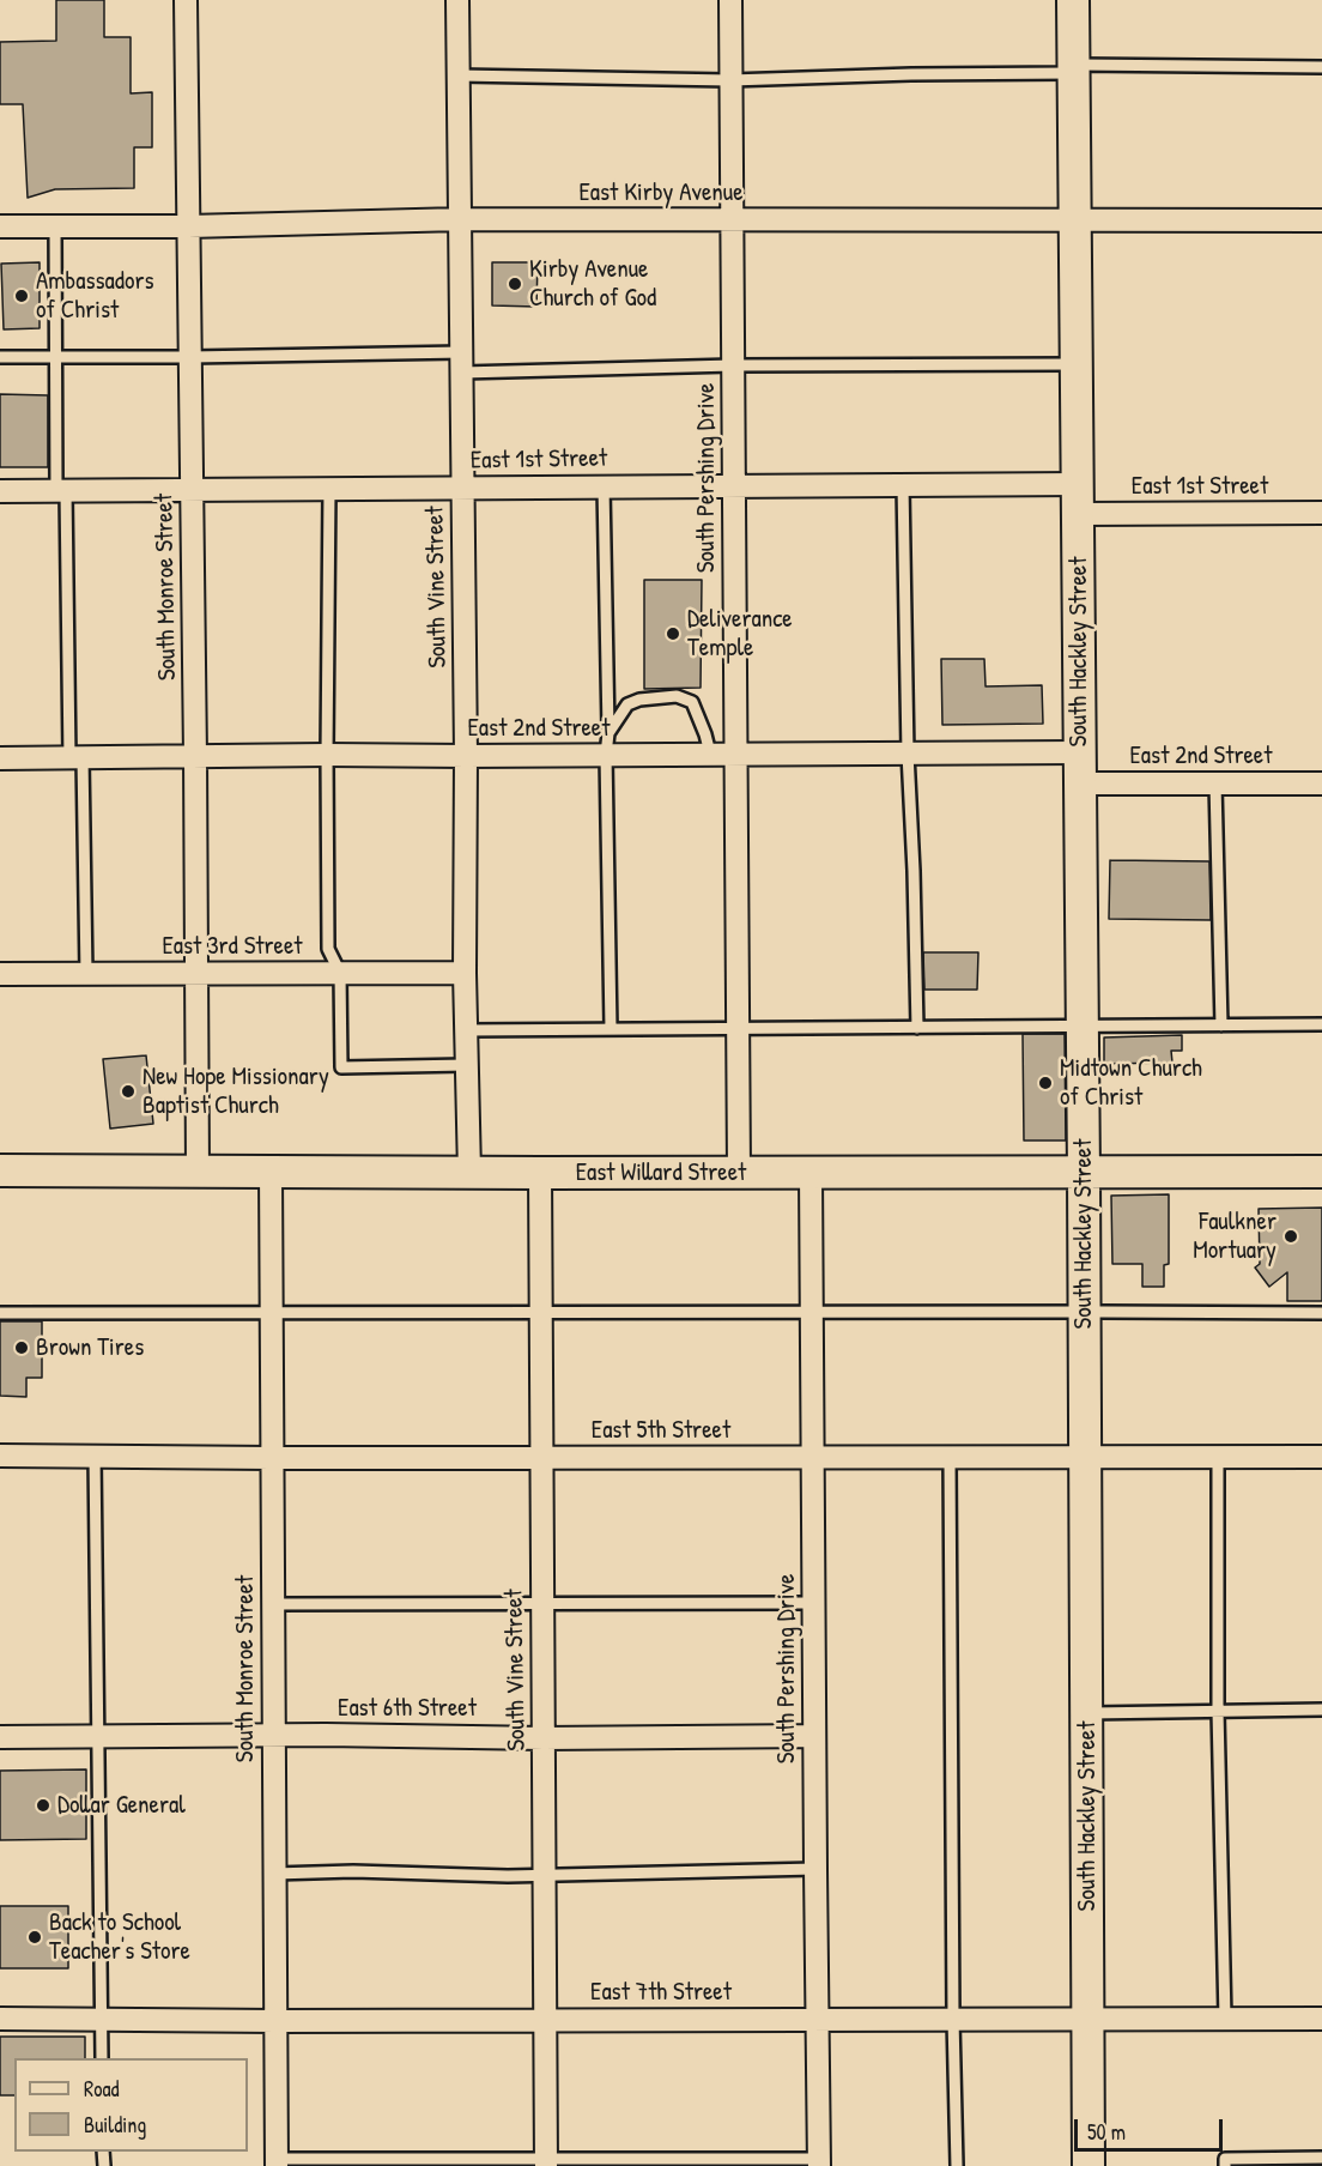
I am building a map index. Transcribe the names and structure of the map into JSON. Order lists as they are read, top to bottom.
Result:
{
  "streets": {
    "street": [
      "East Kirby Avenue",
      "East 1st Street",
      "South Pershing Drive",
      "South Monroe Street",
      "South Vine Street",
      "South Hackley Street",
      "East 2nd Street",
      "East 3rd Street",
      "East Willard Street",
      "East 5th Street",
      "East 6th Street",
      "East 7th Street"
    ]
  },
  "crossings": [
    ["East Kirby Avenue", "South Pershing Drive"],
    ["East Kirby Avenue", "South Monroe Street"],
    ["East Kirby Avenue", "South Vine Street"],
    ["East Kirby Avenue", "South Hackley Street"],
    ["East 1st Street", "South Pershing Drive"],
    ["East 1st Street", "South Monroe Street"],
    ["East 1st Street", "South Vine Street"],
    ["East 1st Street", "South Hackley Street"],
    ["South Pershing Drive", "East 2nd Street"],
    ["South Pershing Drive", "East Willard Street"],
    ["South Pershing Drive", "East 5th Street"],
    ["South Pershing Drive", "East 6th Street"],
    ["South Pershing Drive", "East 7th Street"],
    ["South Monroe Street", "East 2nd Street"],
    ["South Monroe Street", "East 3rd Street"],
    ["South Monroe Street", "East Willard Street"],
    ["South Monroe Street", "East 5th Street"],
    ["South Monroe Street", "East 6th Street"],
    ["South Monroe Street", "East 7th Street"],
    ["South Vine Street", "East 2nd Street"],
    ["South Vine Street", "East 3rd Street"],
    ["South Vine Street", "East Willard Street"],
    ["South Vine Street", "East 5th Street"],
    ["South Vine Street", "East 6th Street"],
    ["South Vine Street", "East 7th Street"],
    ["South Hackley Street", "East 2nd Street"],
    ["South Hackley Street", "East Willard Street"],
    ["South Hackley Street", "East 5th Street"],
    ["South Hackley Street", "East 7th Street"]
  ],
  "places": [
    "Kirby Avenue Church of God",
    "Ambassadors of Christ",
    "Deliverance Temple",
    "Midtown Church of Christ",
    "New Hope Missionary Baptist Church",
    "Faulkner Mortuary",
    "Brown Tires",
    "Dollar General",
    "Back to School Teacher's Store"
  ],
  "legend": ["Road", "Building"],
  "scale_bar": "50 m"
}
